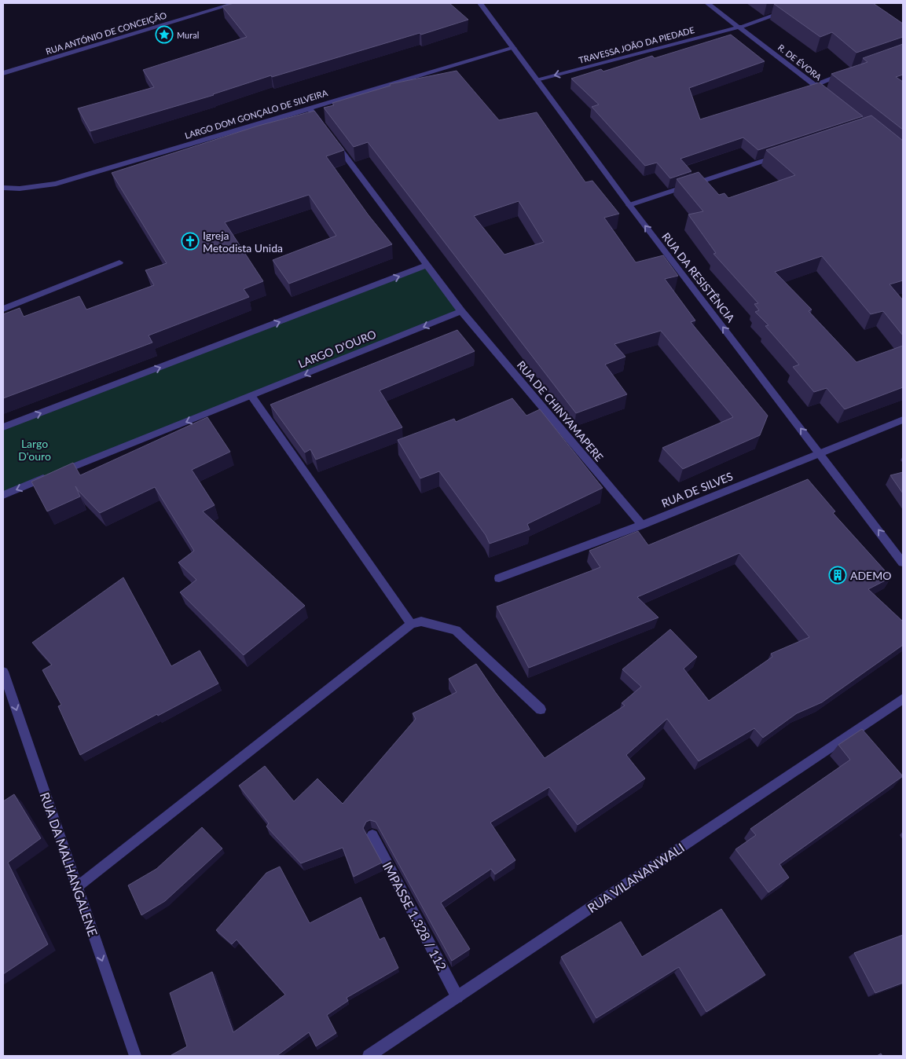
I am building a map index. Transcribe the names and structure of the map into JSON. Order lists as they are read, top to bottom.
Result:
{
  "streets": {
    "street": [
      "RUA ANTÓNIO DE CONCEIÇÃO",
      "TRAVESSA JOÃO DA PIEDADE",
      "R. DE ÉVORA",
      "LARGO DOM GONÇALO DE SILVEIRA",
      "RUA DA RESISTÊNCIA",
      "LARGO D'OURO",
      "RUA DE CHINYAMAPERE",
      "RUA DE SILVES",
      "RUA DA MALHANGALENE",
      "RUA VILANANWALI",
      "IMPASSE 1.328 / 112"
    ]
  },
  "crossings": [
    ["TRAVESSA JOÃO DA PIEDADE", "R. DE ÉVORA"],
    ["TRAVESSA JOÃO DA PIEDADE", "RUA DA RESISTÊNCIA"],
    ["LARGO DOM GONÇALO DE SILVEIRA", "RUA DA RESISTÊNCIA"],
    ["RUA DA RESISTÊNCIA", "RUA DE SILVES"],
    ["LARGO D'OURO", "RUA DE CHINYAMAPERE"],
    ["RUA DE CHINYAMAPERE", "RUA DE SILVES"],
    ["RUA VILANANWALI", "IMPASSE 1.328 / 112"]
  ],
  "one_way": ["TRAVESSA JOÃO DA PIEDADE", "RUA DA RESISTÊNCIA", "RUA DA MALHANGALENE"],
  "parks": ["Largo D'ouro"],
  "places": {
    "place": ["Mural"],
    "church": ["Igreja Metodista Unida"],
    "building": ["ADEMO"]
  }
}
